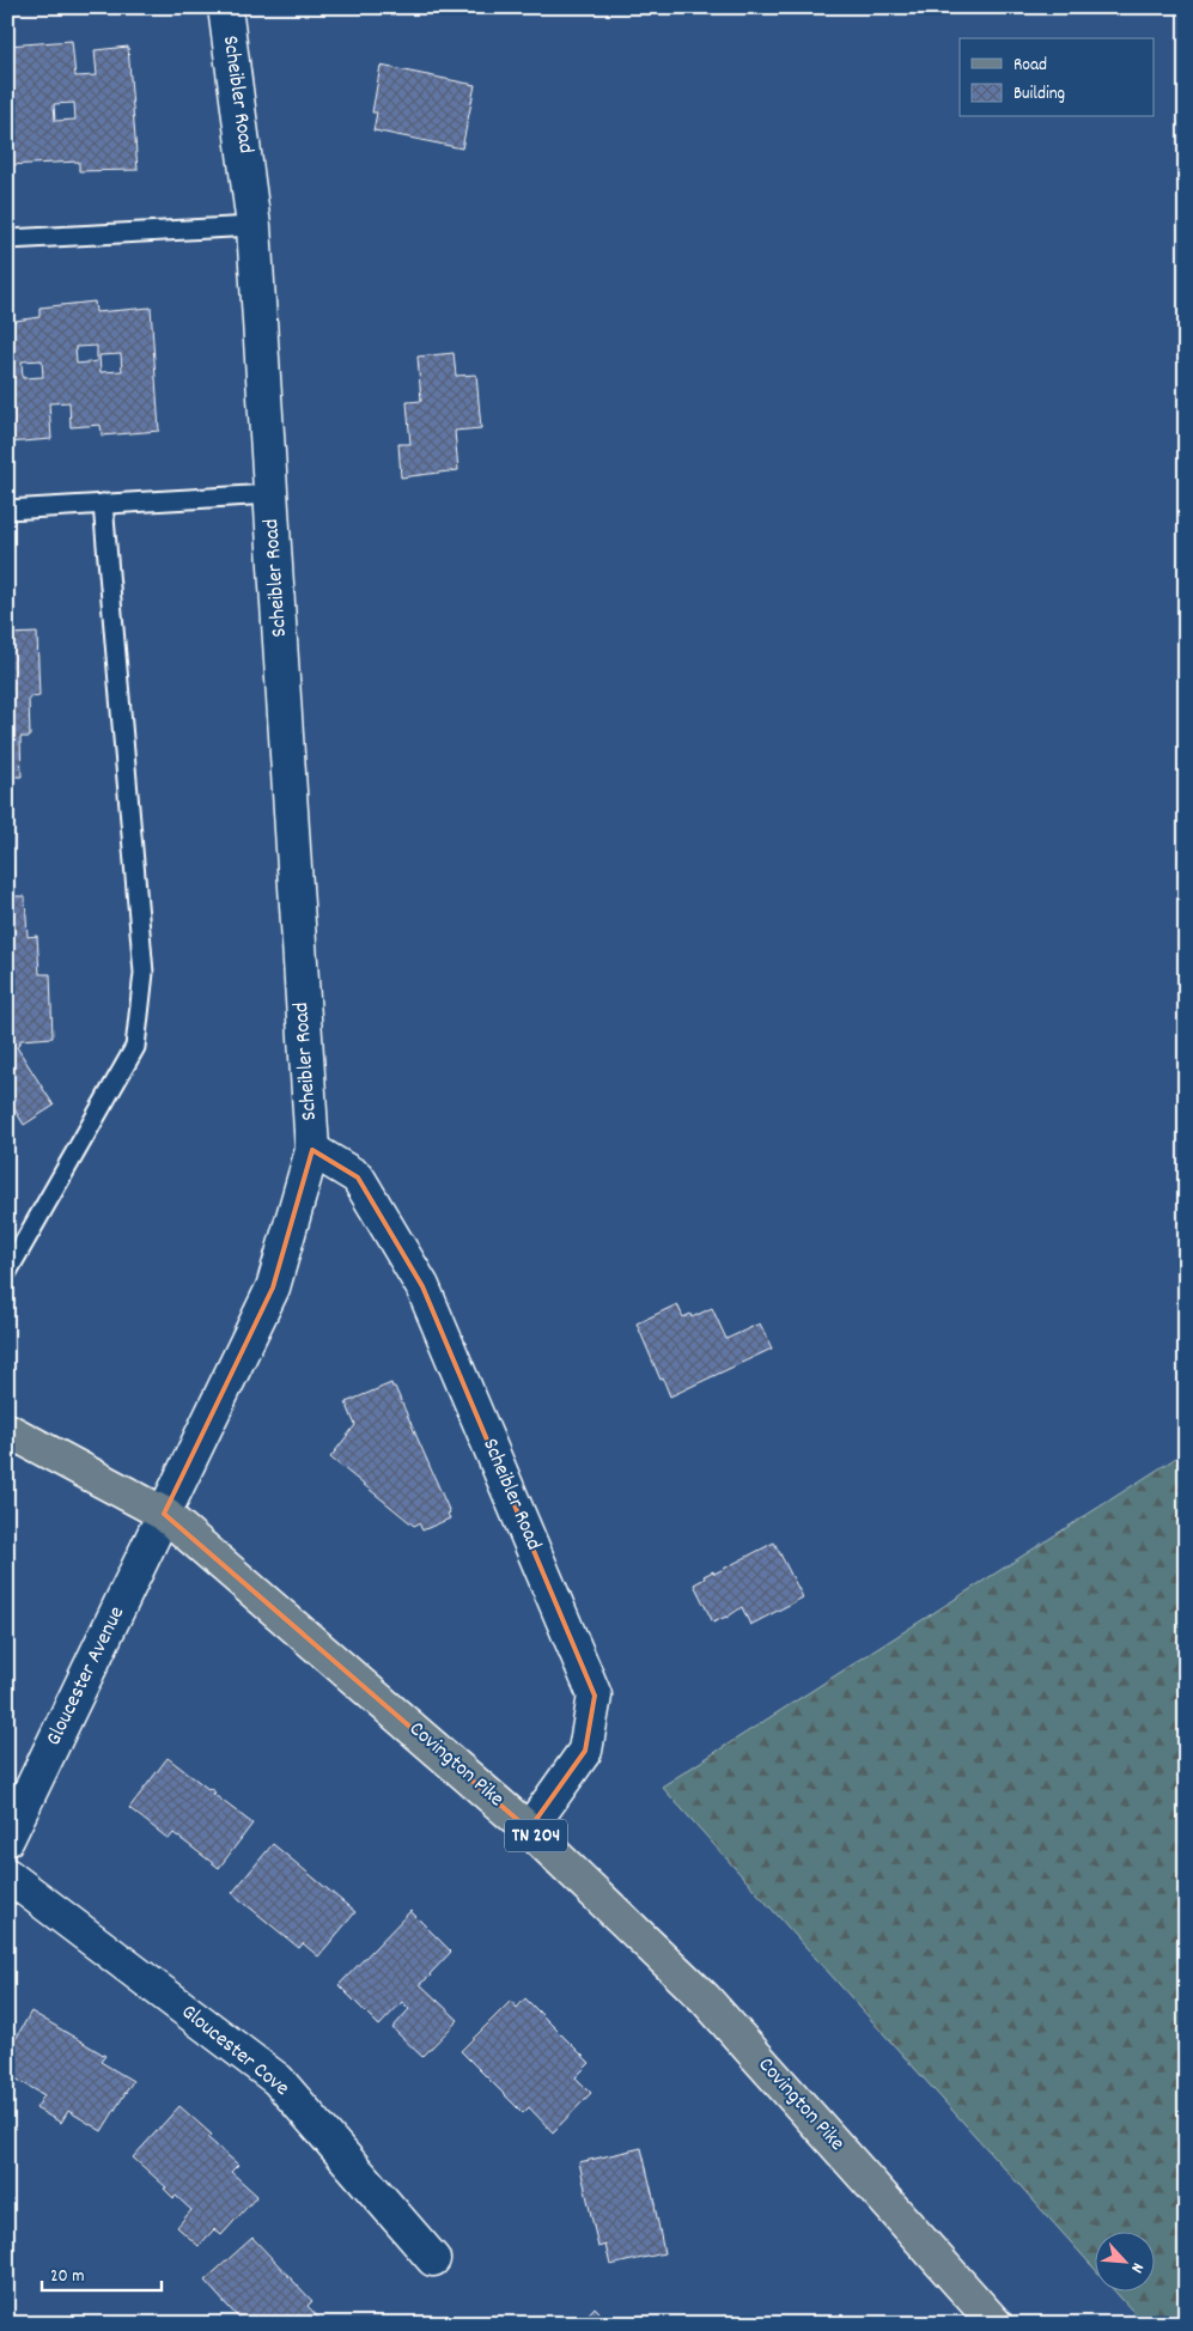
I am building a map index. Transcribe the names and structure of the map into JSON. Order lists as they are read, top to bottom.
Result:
{
  "streets": {
    "main road": ["Covington Pike", "TN 204"],
    "street": ["Scheibler Road", "Gloucester Avenue", "Gloucester Cove"]
  },
  "crossings": [
    ["Scheibler Road", "Gloucester Avenue"],
    ["Scheibler Road", "Covington Pike"],
    ["Gloucester Avenue", "Covington Pike"]
  ],
  "legend": ["Road", "Building"],
  "scale_bar": "20 m",
  "north": "bottom right"
}
